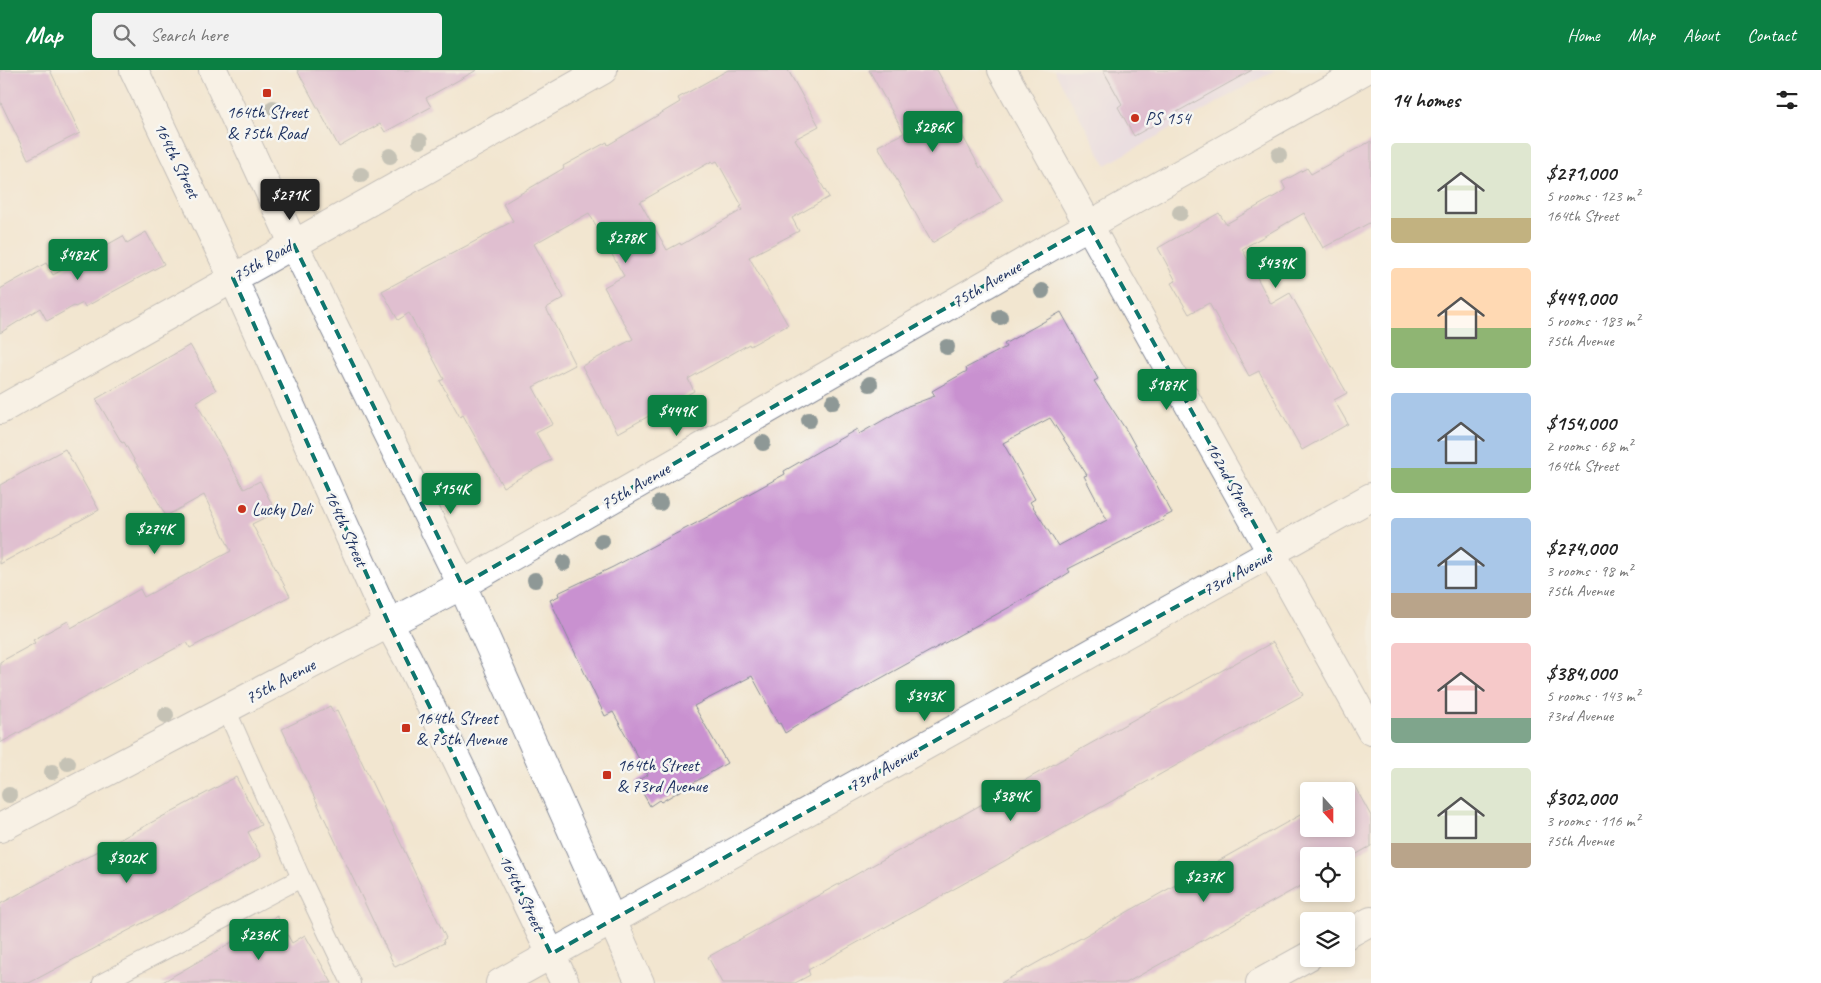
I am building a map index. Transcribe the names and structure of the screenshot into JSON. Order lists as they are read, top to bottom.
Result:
{
  "streets": {
    "street": [
      "164th Street",
      "75th Road",
      "75th Avenue",
      "162nd Street",
      "73rd Avenue"
    ]
  },
  "crossings": [
    ["164th Street", "75th Road"],
    ["164th Street", "75th Avenue"],
    ["164th Street", "73rd Avenue"],
    ["75th Avenue", "162nd Street"],
    ["162nd Street", "73rd Avenue"]
  ],
  "places": {
    "transit": ["164th Street & 75th Road", "164th Street & 75th Avenue", "164th Street & 73rd Avenue"],
    "other": ["PS 154", "Lucky Deli"]
  },
  "north": "bottom",
  "page": {
    "header": "Map",
    "search": "Search here",
    "nav": [
      "Home",
      "Map",
      "About",
      "Contact"
    ],
    "heading": "14 homes",
    "price": [
      "$286K",
      "$271K",
      "$278K",
      "$482K",
      "$439K",
      "$187K",
      "$449K",
      "$154K",
      "$274K",
      "$343K",
      "$384K",
      "$302K",
      "$237K",
      "$236K"
    ],
    "list": [
      {
        "name": "$271,000",
        "note": "5 rooms · 123 m² · 164th Street"
      },
      {
        "name": "$449,000",
        "note": "5 rooms · 183 m² · 75th Avenue"
      },
      {
        "name": "$154,000",
        "note": "2 rooms · 68 m² · 164th Street"
      },
      {
        "name": "$274,000",
        "note": "3 rooms · 98 m² · 75th Avenue"
      },
      {
        "name": "$384,000",
        "note": "5 rooms · 143 m² · 73rd Avenue"
      },
      {
        "name": "$302,000",
        "note": "3 rooms · 116 m² · 75th Avenue"
      }
    ]
  }
}
